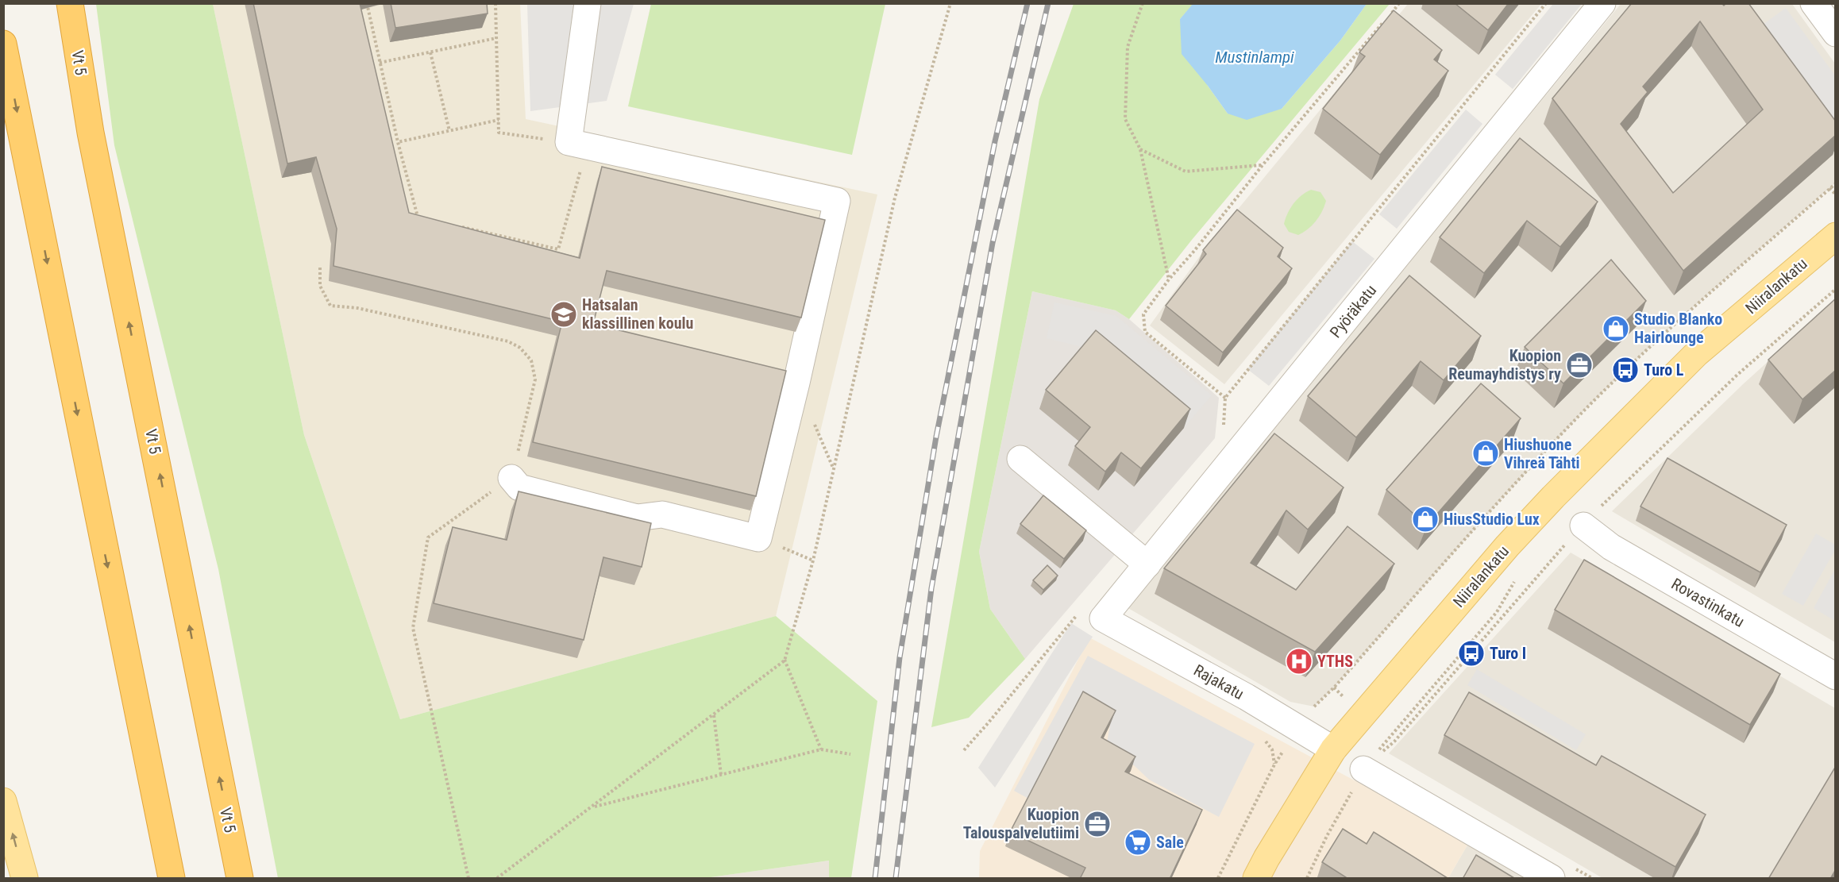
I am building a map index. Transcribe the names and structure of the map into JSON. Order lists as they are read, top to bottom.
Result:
{
  "streets": {
    "highway": ["Vt 5"],
    "main road": ["Niiralankatu"],
    "street": ["Pyöräkatu", "Rovastinkatu", "Rajakatu"]
  },
  "crossings": [
    ["Niiralankatu", "Rajakatu"],
    ["Pyöräkatu", "Rajakatu"]
  ],
  "water": ["Mustinlampi"],
  "places": {
    "school or university": ["Hatsalan klassillinen koulu"],
    "shop": ["Studio Blanko Hairlounge", "Hiushuone Vihreä Tähti", "HiusStudio Lux"],
    "office": ["Kuopion Reumayhdistys ry", "Kuopion Talouspalvelutiimi"],
    "bus stop": ["Turo L", "Turo I"],
    "hospital": ["YTHS"],
    "supermarket": ["Sale"]
  }
}
